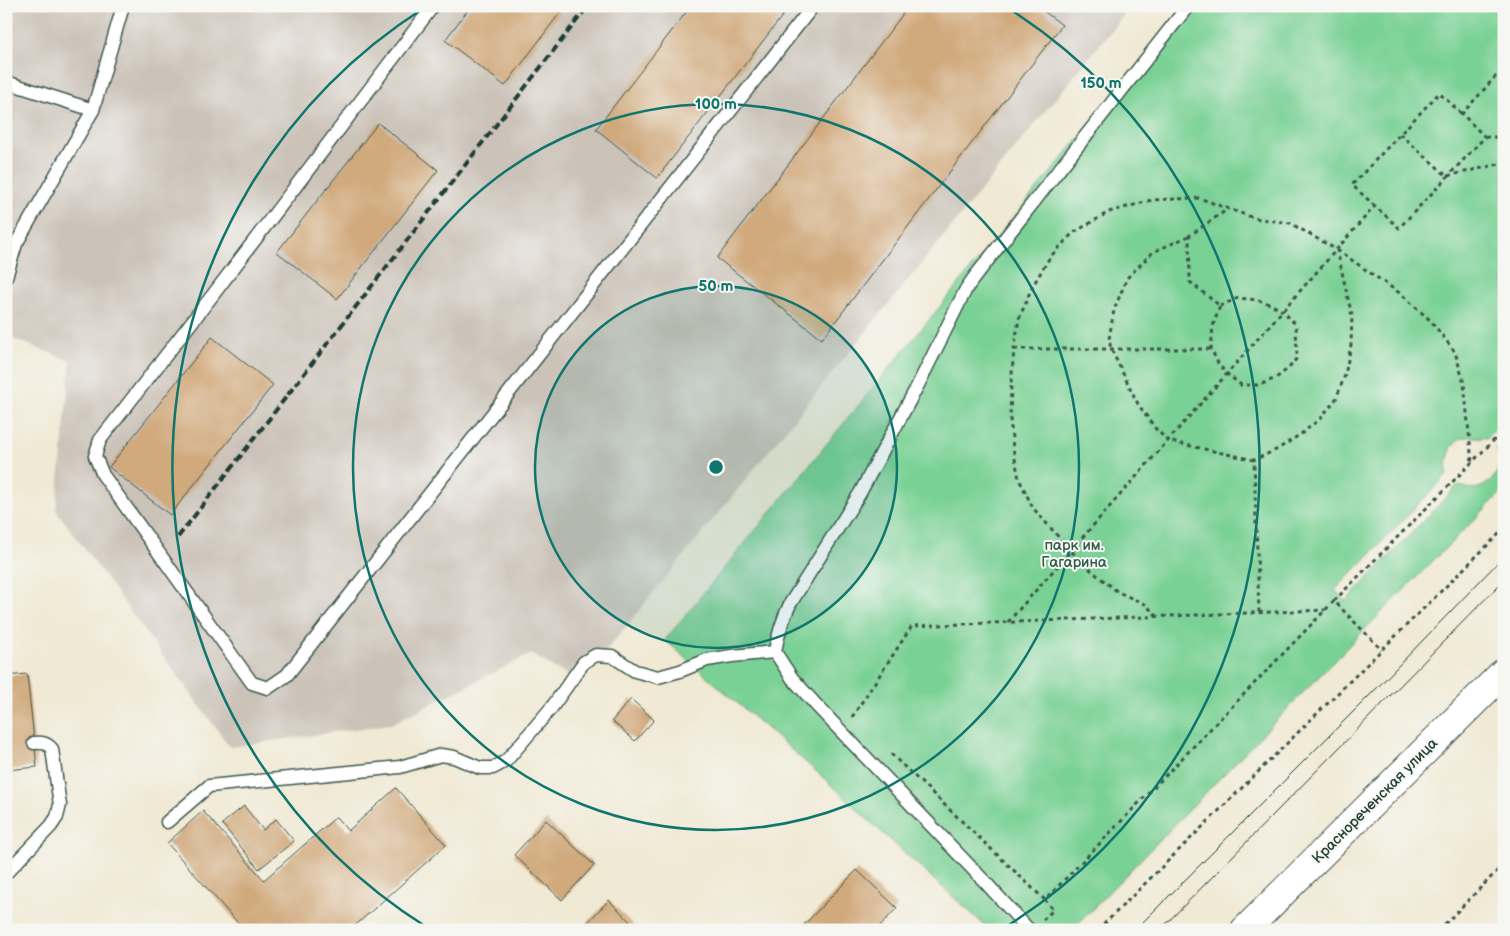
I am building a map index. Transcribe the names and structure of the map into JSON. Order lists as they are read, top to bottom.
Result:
{
  "streets": {
    "main road": ["Краснореченская улица"]
  },
  "parks": ["парк им. Гагарина"],
  "rings": ["150 m", "100 m", "50 m"]
}
